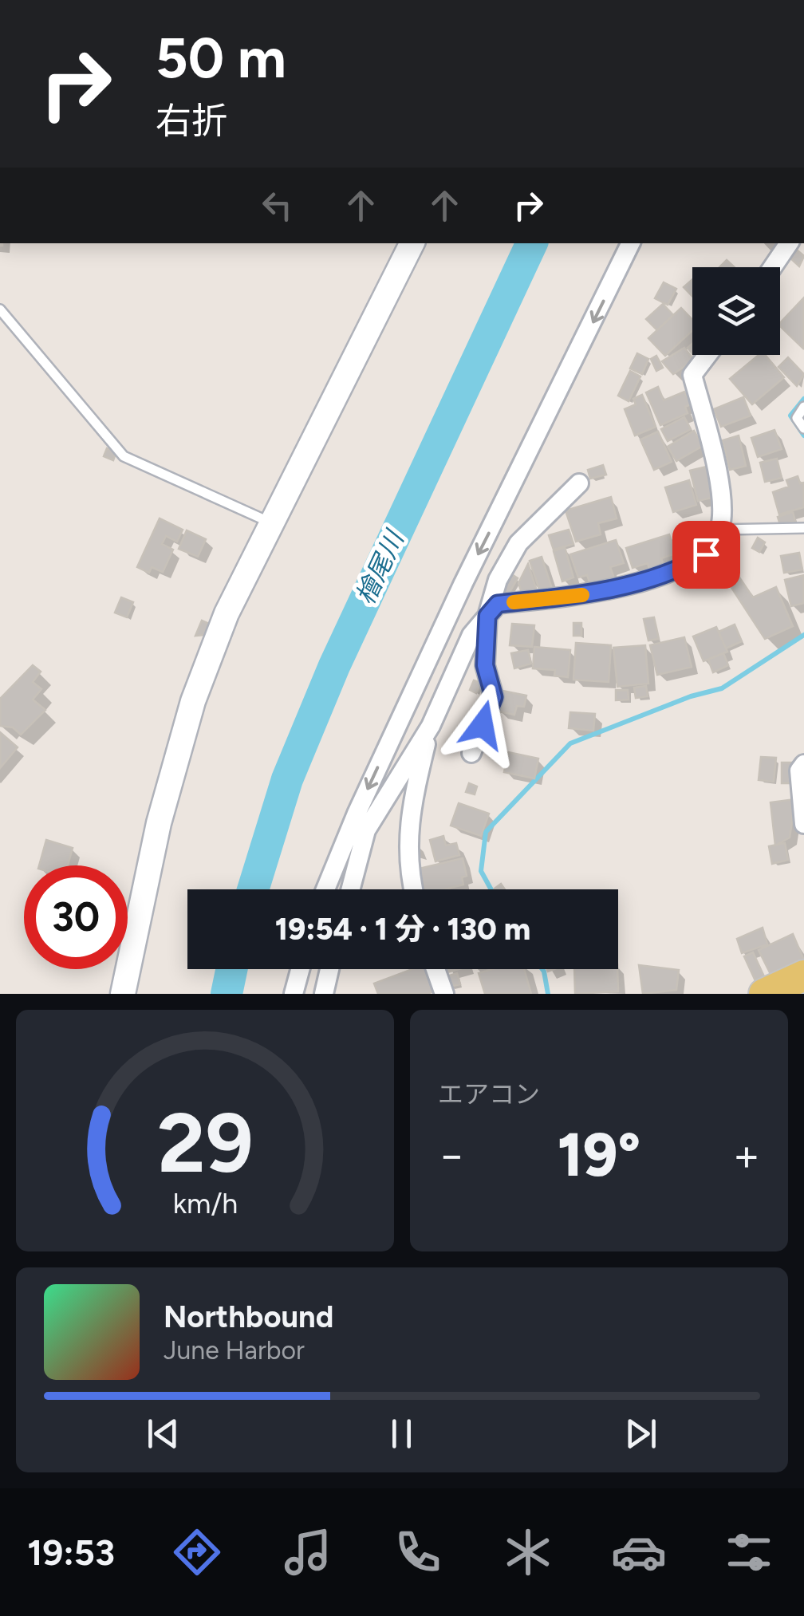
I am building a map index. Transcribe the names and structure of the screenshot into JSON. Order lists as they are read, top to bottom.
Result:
{
  "water": ["檜尾川"],
  "page": {
    "turn": ["50 m", "右折"],
    "limit": "30",
    "trip": "19:54 · 1 分 · 130 m",
    "tile": "エアコン",
    "heat": ["−", "19°", "+"],
    "song": ["Northbound", "June Harbor"],
    "tabs": "19:53",
    "gauge": ["29", "km/h"]
  }
}
